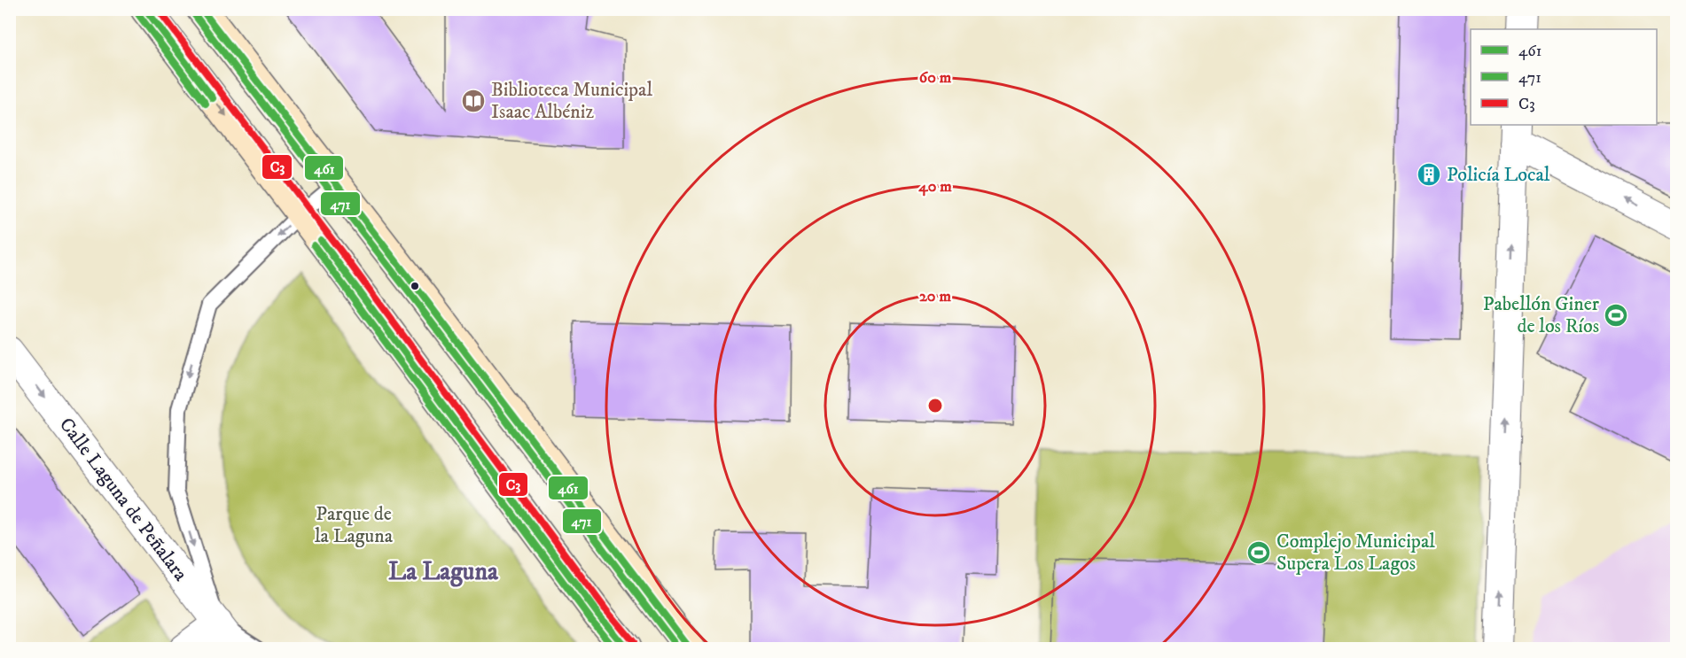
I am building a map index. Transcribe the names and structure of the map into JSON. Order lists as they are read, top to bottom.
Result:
{
  "streets": {
    "street": ["Calle Laguna de Peñalara"]
  },
  "one_way": ["Calle Laguna de Peñalara"],
  "districts": ["La Laguna"],
  "parks": ["Parque de la Laguna"],
  "places": {
    "library": ["Biblioteca Municipal Isaac Albéniz"],
    "building": ["Policía Local"],
    "sports": ["Pabellón Giner de los Ríos", "Complejo Municipal Supera Los Lagos"]
  },
  "lines": ["transit line 461", "transit line C3", "transit line 471"],
  "legend": ["461", "471", "C3"],
  "rings": ["60 m", "40 m", "20 m"]
}
